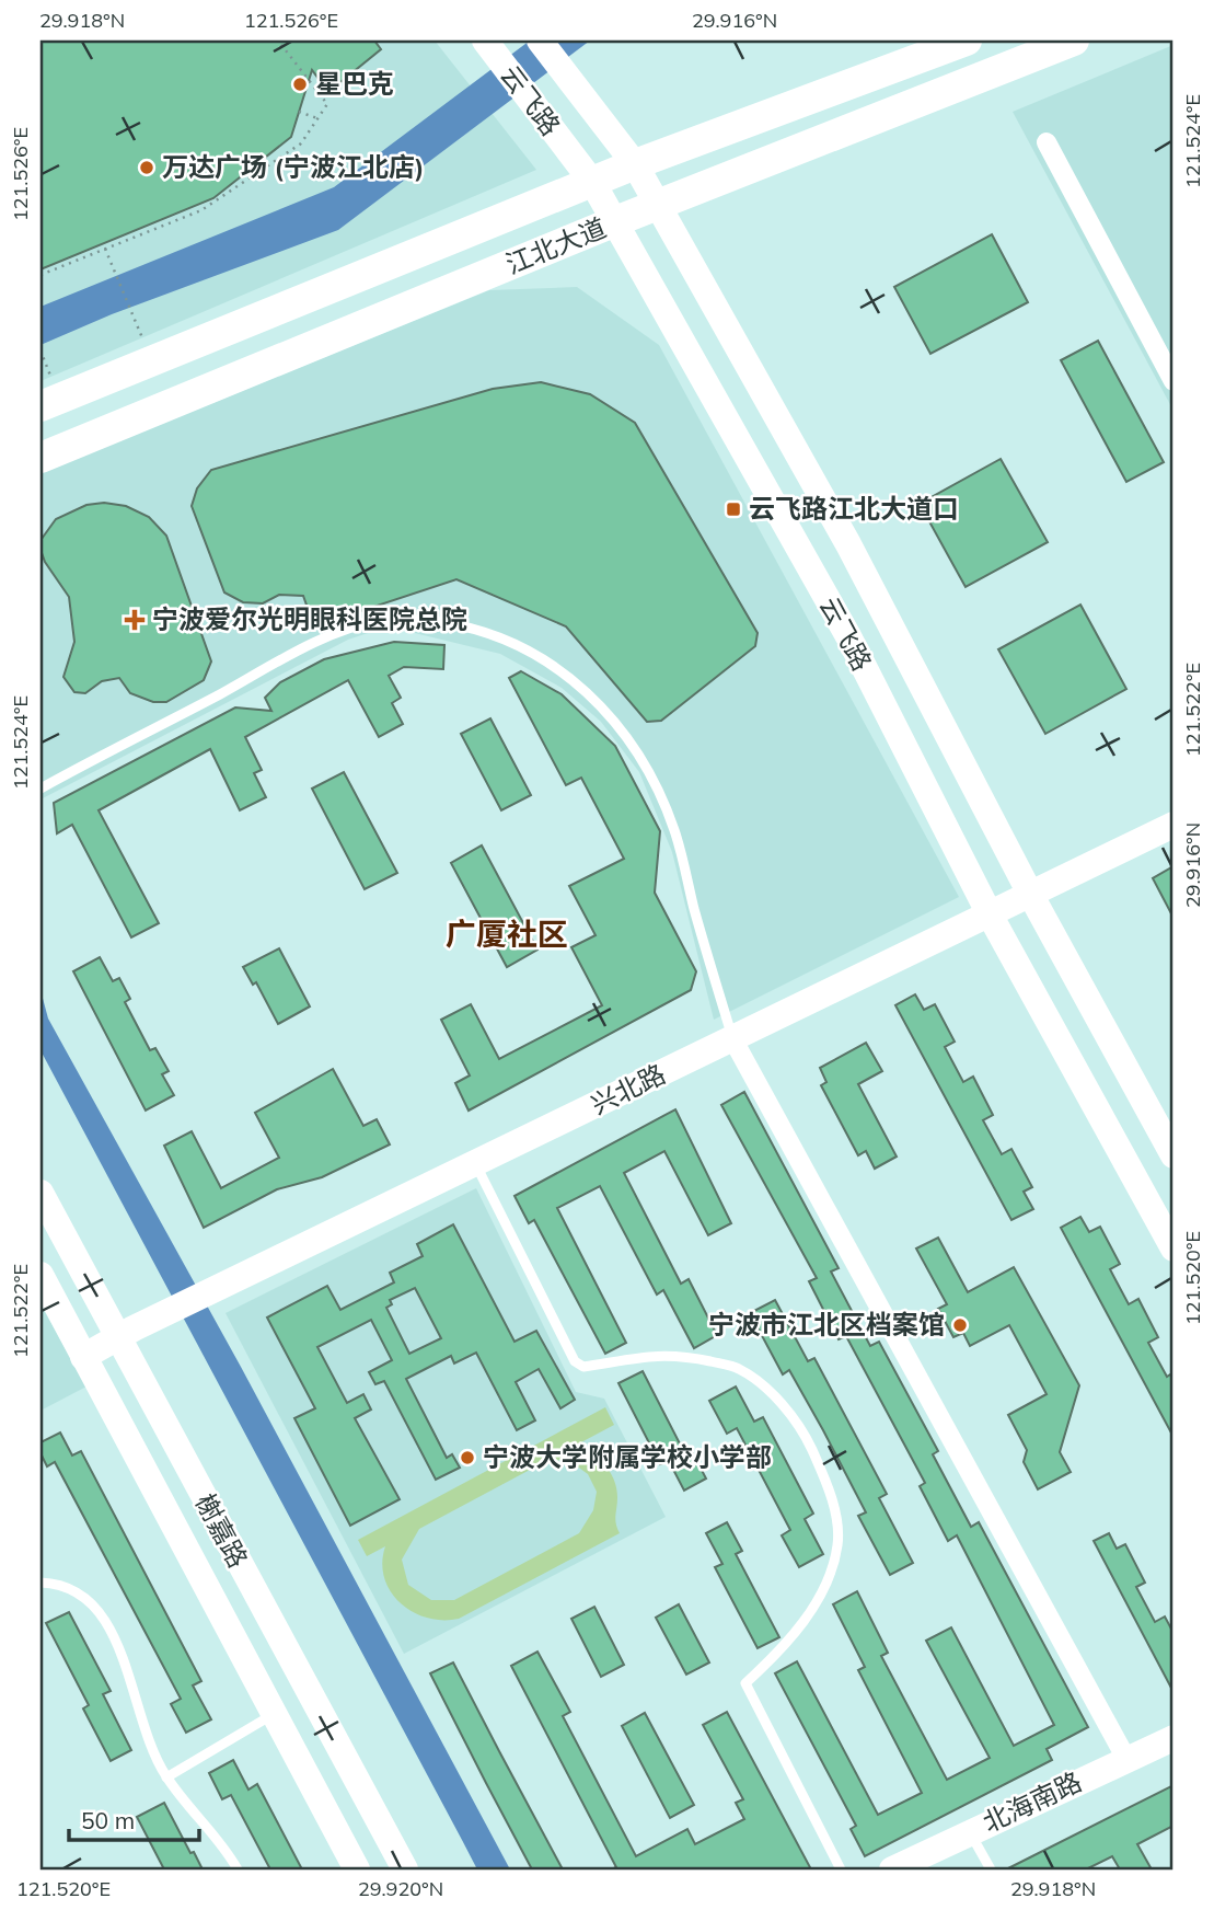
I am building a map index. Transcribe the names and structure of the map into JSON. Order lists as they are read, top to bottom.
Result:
{
  "streets": {
    "main road": [
      "云飞路",
      "江北大道",
      "兴北路",
      "榭嘉路",
      "北海南路"
    ]
  },
  "crossings": [
    ["云飞路", "江北大道"],
    ["云飞路", "兴北路"],
    ["兴北路", "榭嘉路"]
  ],
  "districts": ["广厦社区"],
  "places": {
    "other": [
      "星巴克",
      "万达广场 (宁波江北店)",
      "宁波市江北区档案馆",
      "宁波大学附属学校小学部"
    ],
    "transit": ["云飞路江北大道口"],
    "health": ["宁波爱尔光明眼科医院总院"]
  },
  "scale_bar": "50 m",
  "coordinates": [
    "29.918°N",
    "121.526°E",
    "29.916°N",
    "121.524°E",
    "121.522°E",
    "121.520°E",
    "29.920°N"
  ]
}
